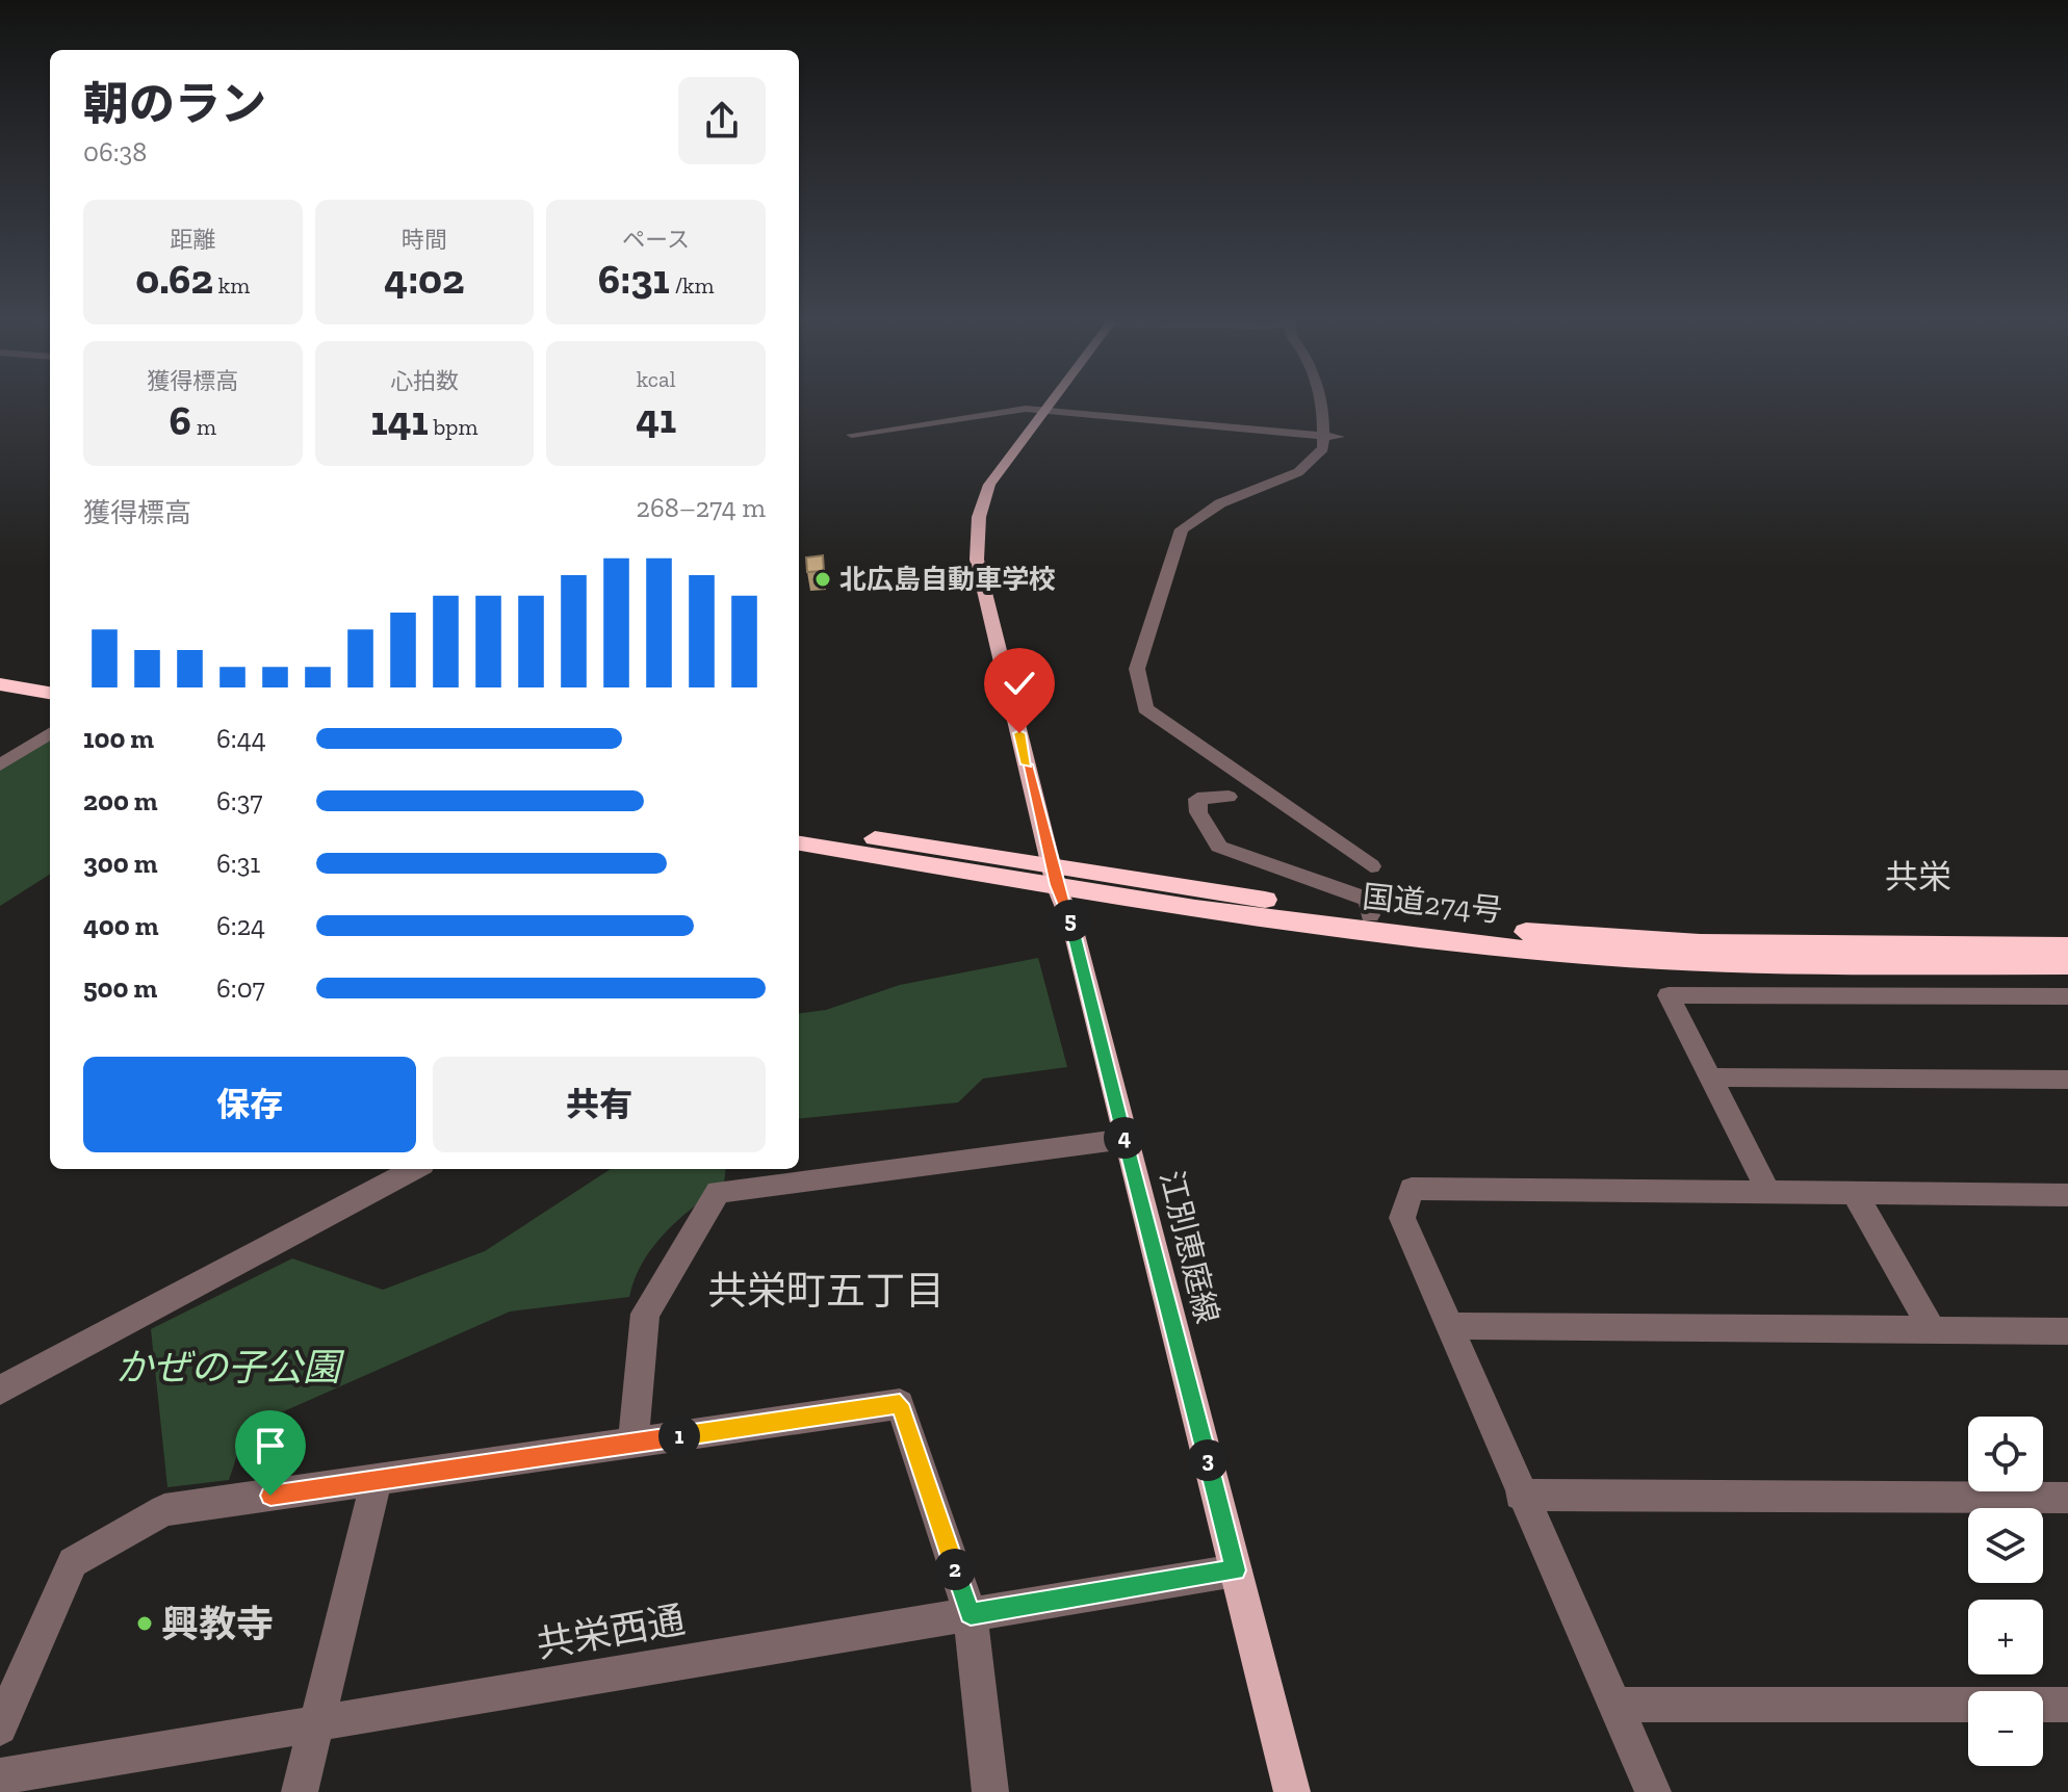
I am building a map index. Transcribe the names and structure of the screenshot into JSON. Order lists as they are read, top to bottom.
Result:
{
  "streets": {
    "highway": ["国道274号"],
    "main road": ["江別恵庭線"],
    "street": ["共栄西通"]
  },
  "crossings": [
    ["国道274号", "江別恵庭線"],
    ["江別恵庭線", "共栄西通"]
  ],
  "districts": ["共栄", "共栄町五丁目"],
  "parks": ["かぜの子公園"],
  "places": ["北広島自動車学校", "興教寺"],
  "page": {
    "heading": ["朝のラン", "06:38"],
    "stats": [
      ["距離", "0.62 km"],
      ["時間", "4:02"],
      ["ペース", "6:31 /km"],
      ["獲得標高", "6 m"],
      ["心拍数", "141 bpm"],
      ["kcal", "41"]
    ],
    "chart": ["獲得標高", "268–274 m"],
    "list": [
      {
        "name": "100 m",
        "note": "6:44"
      },
      {
        "name": "200 m",
        "note": "6:37"
      },
      {
        "name": "300 m",
        "note": "6:31"
      },
      {
        "name": "400 m",
        "note": "6:24"
      },
      {
        "name": "500 m",
        "note": "6:07"
      }
    ],
    "pins": [
      "5",
      "4",
      "1",
      "3",
      "2"
    ],
    "buttons": ["保存", "共有"],
    "map_buttons": ["+", "−"]
  }
}
